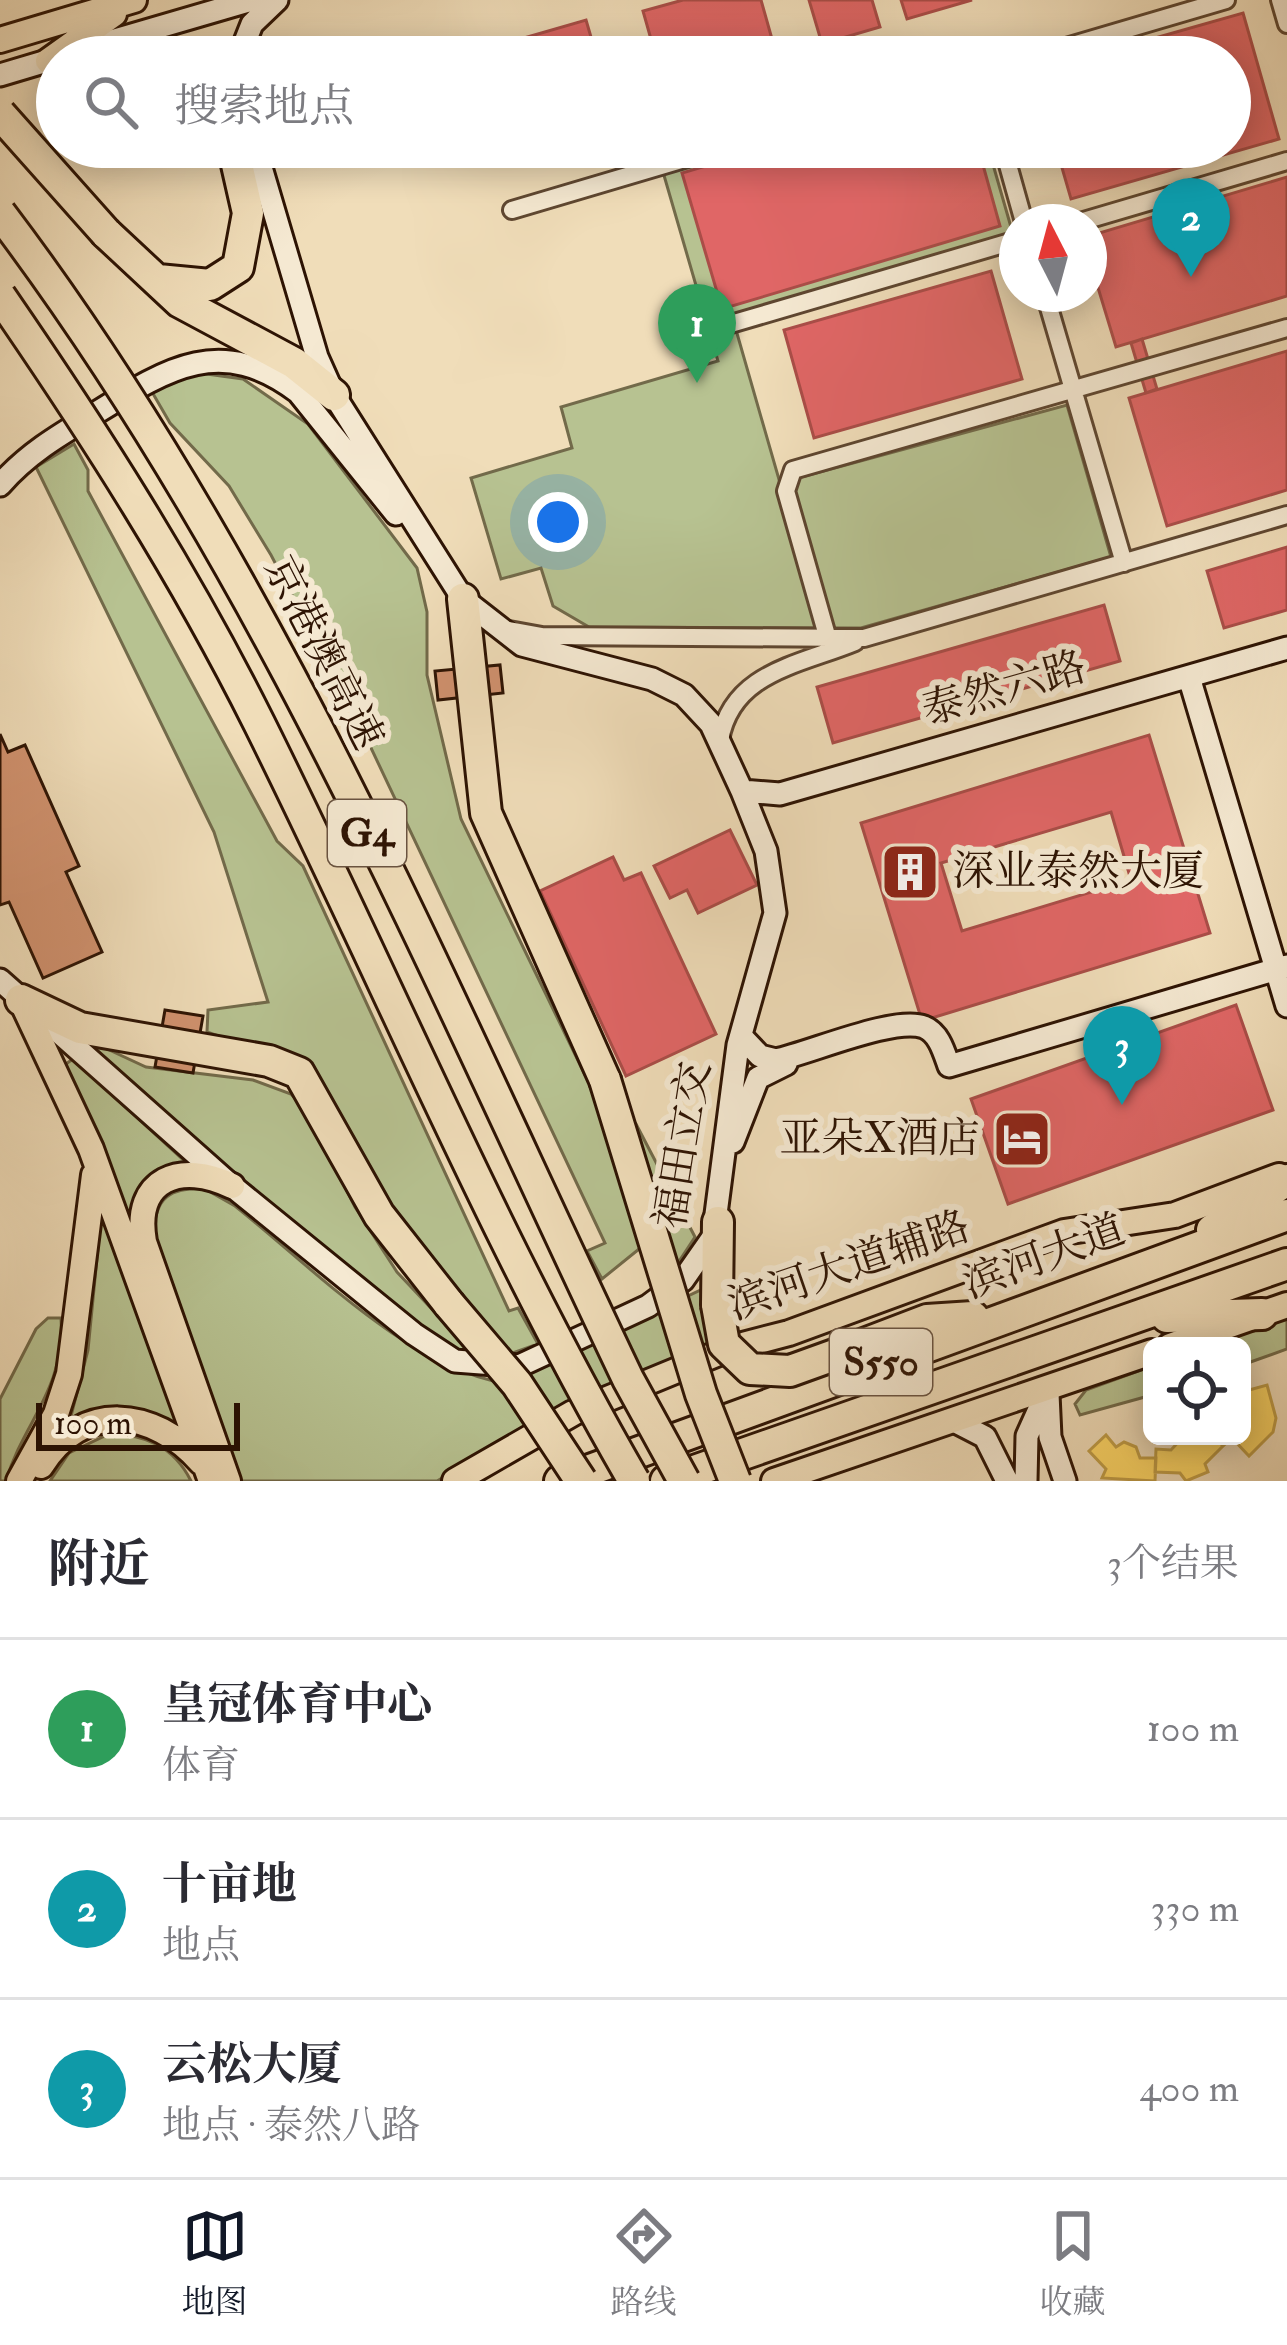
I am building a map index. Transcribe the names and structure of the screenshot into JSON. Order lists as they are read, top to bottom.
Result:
{
  "streets": {
    "highway": [
      "京港澳高速",
      "G4",
      "滨河大道",
      "S550"
    ],
    "main road": ["滨河大道辅路"],
    "street": ["泰然六路", "福田立交"]
  },
  "crossings": [
    ["泰然六路", "福田立交"]
  ],
  "places": {
    "building": ["深业泰然大厦"],
    "hotel": ["亚朵X酒店"]
  },
  "scale_bar": "100 m",
  "north": "top",
  "page": {
    "search": "搜索地点",
    "pins": ["2", "1", "3"],
    "scale": "100 m",
    "heading": ["附近", "3个结果"],
    "list": [
      {
        "mark": "1",
        "name": "皇冠体育中心",
        "note": "体育",
        "value": "100 m"
      },
      {
        "mark": "2",
        "name": "十亩地",
        "note": "地点",
        "value": "330 m"
      },
      {
        "mark": "3",
        "name": "云松大厦",
        "note": "地点 · 泰然八路",
        "value": "400 m"
      }
    ],
    "nav": ["地图", "路线", "收藏"]
  }
}
